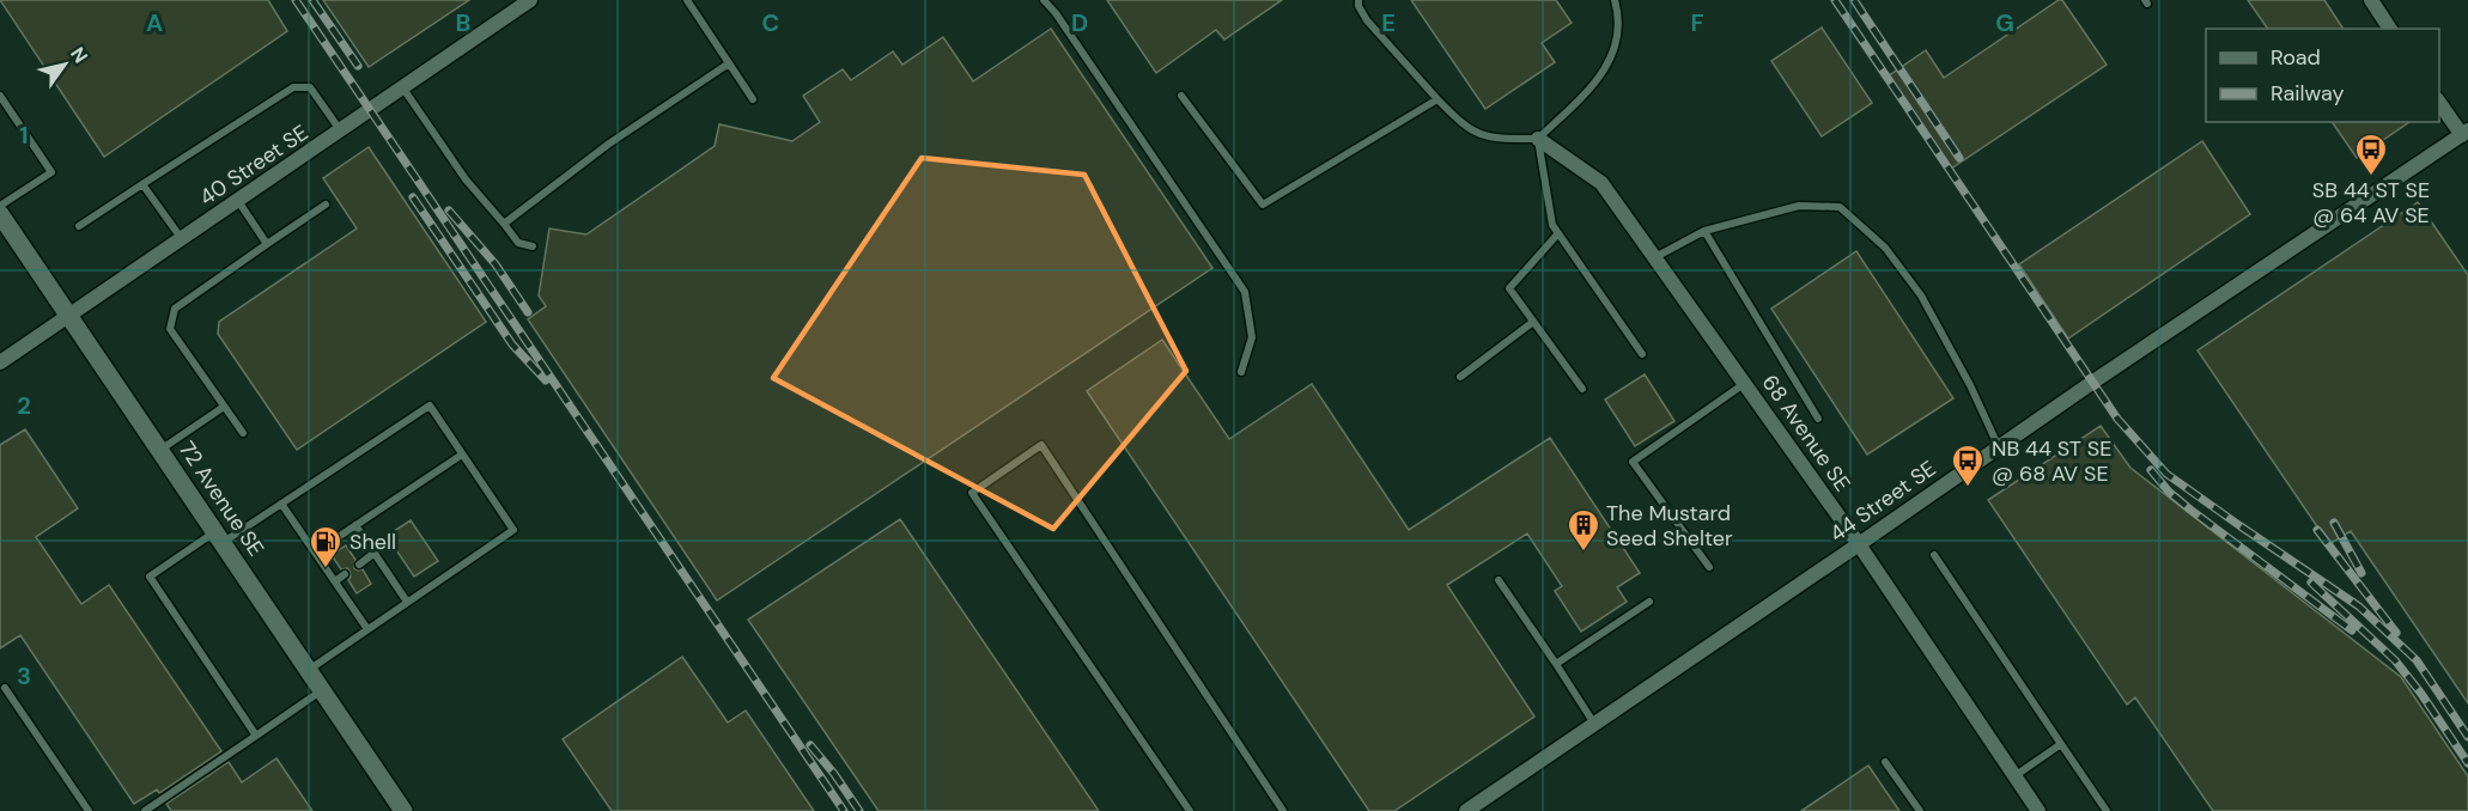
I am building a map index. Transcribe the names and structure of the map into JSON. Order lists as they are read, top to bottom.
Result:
{
  "streets": {
    "street": [
      "40 Street SE",
      "68 Avenue SE",
      "72 Avenue SE",
      "44 Street SE"
    ]
  },
  "crossings": [
    ["40 Street SE", "72 Avenue SE"],
    ["68 Avenue SE", "44 Street SE"]
  ],
  "places": {
    "bus stop": ["SB 44 ST SE @ 64 AV SE", "NB 44 ST SE @ 68 AV SE"],
    "building": ["The Mustard Seed Shelter"],
    "fuel station": ["Shell"]
  },
  "legend": ["Road", "Railway"],
  "north": "top right",
  "grid": {
    "columns": [
      "A",
      "B",
      "C",
      "D",
      "E",
      "F",
      "G"
    ],
    "rows": ["1", "2", "3"]
  }
}
